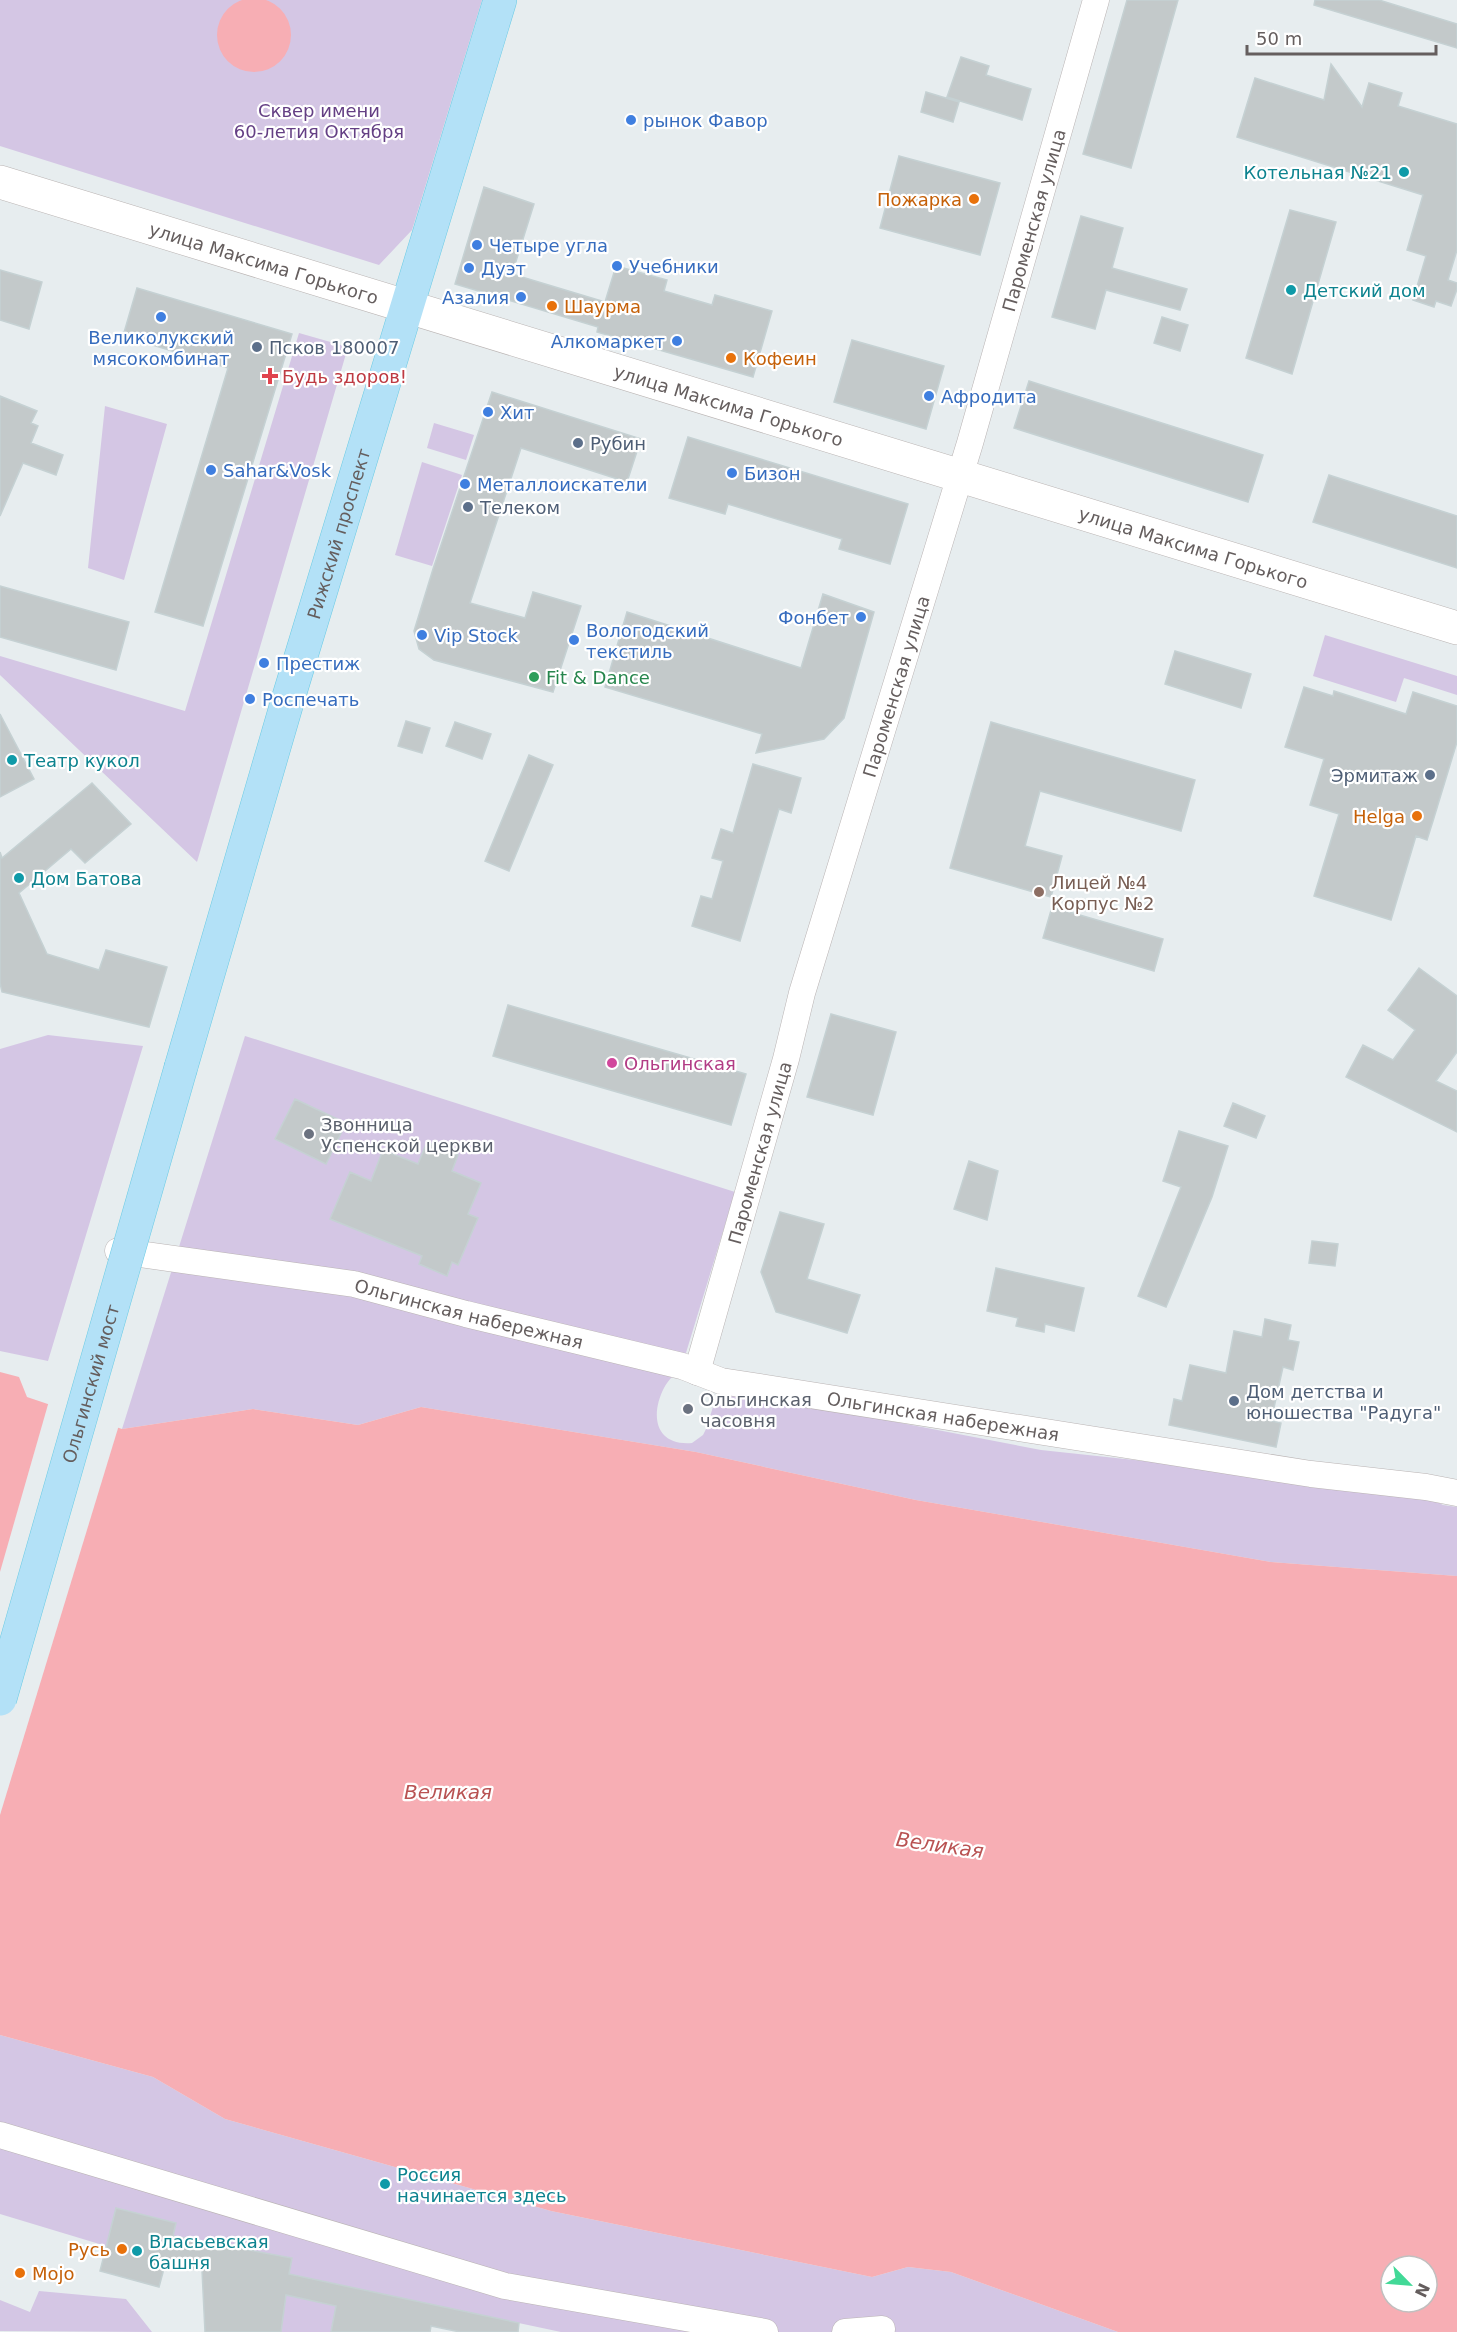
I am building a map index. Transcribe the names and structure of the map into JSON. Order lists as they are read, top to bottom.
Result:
{
  "streets": {
    "main road": ["улица Максима Горького", "Рижский проспект", "Ольгинский мост"],
    "street": ["Пароменская улица", "Ольгинская набережная"]
  },
  "crossings": [
    ["Пароменская улица", "улица Максима Горького"],
    ["Пароменская улица", "Ольгинская набережная"],
    ["улица Максима Горького", "Рижский проспект"],
    ["Рижский проспект", "Ольгинский мост"]
  ],
  "water": ["Великая"],
  "parks": ["Сквер имени 60-летия Октября"],
  "places": {
    "other": [
      "рынок Фавор",
      "Котельная №21",
      "Пожарка",
      "Четыре угла",
      "Учебники",
      "Дуэт",
      "Детский дом",
      "Азалия",
      "Шаурма",
      "Великолукский мясокомбинат",
      "Алкомаркет",
      "Псков 180007",
      "Кофеин",
      "Афродита",
      "Хит",
      "Рубин",
      "Sahar&Vosk",
      "Бизон",
      "Металлоискатели",
      "Телеком",
      "Фонбет",
      "Vip Stock",
      "Вологодский текстиль",
      "Престиж",
      "Fit & Dance",
      "Роспечать",
      "Театр кукол",
      "Эрмитаж",
      "Helga",
      "Дом Батова",
      "Лицей №4 Корпус №2",
      "Ольгинская",
      "Звонница Успенской церкви",
      "Дом детства и юношества \"Радуга\"",
      "Ольгинская часовня",
      "Россия начинается здесь",
      "Русь",
      "Власьевская башня",
      "Mojo"
    ],
    "health": ["Будь здоров!"]
  },
  "scale_bar": "50 m",
  "north": "bottom right"
}
